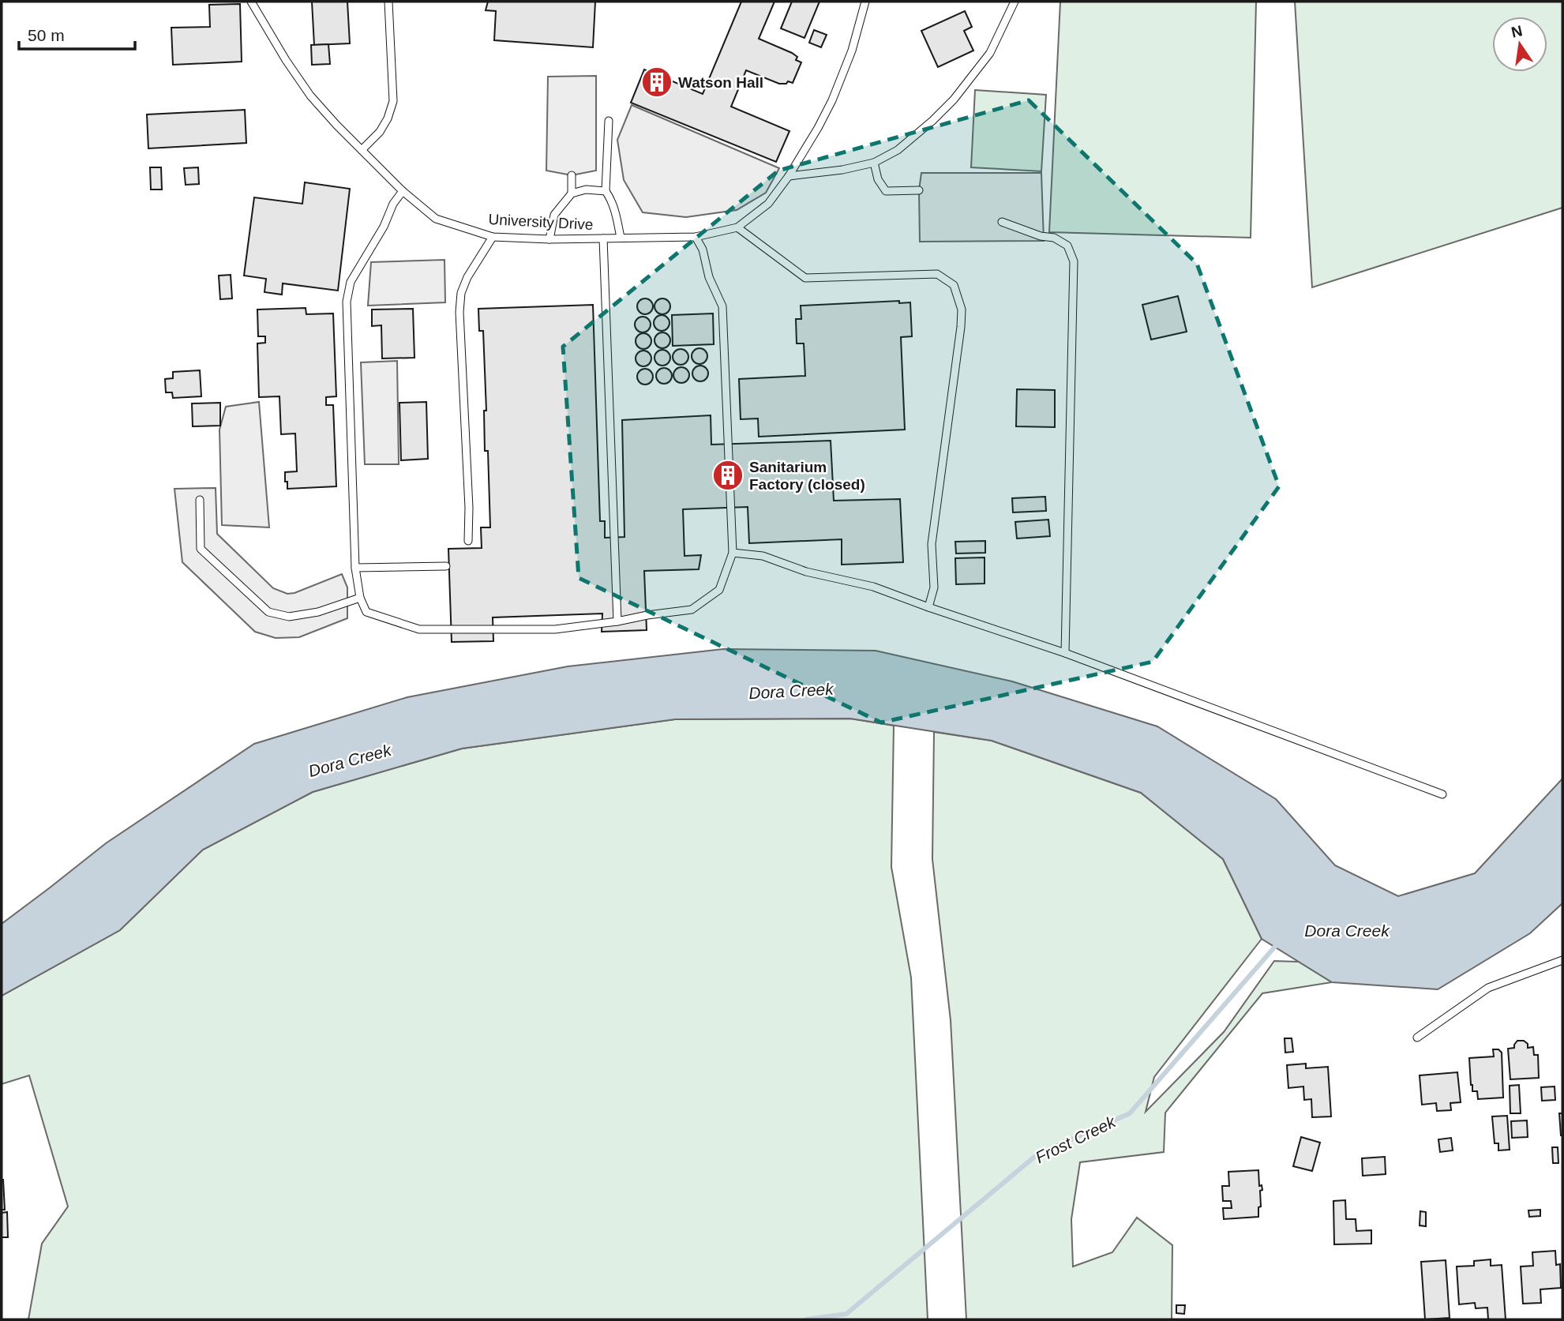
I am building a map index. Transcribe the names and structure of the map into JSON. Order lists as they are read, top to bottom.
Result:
{
  "streets": {
    "lane": ["University Drive"]
  },
  "water": ["Dora Creek", "Frost Creek"],
  "places": {
    "building": ["Watson Hall", "Sanitarium Factory (closed)"]
  },
  "scale_bar": "50 m",
  "north": "top"
}
